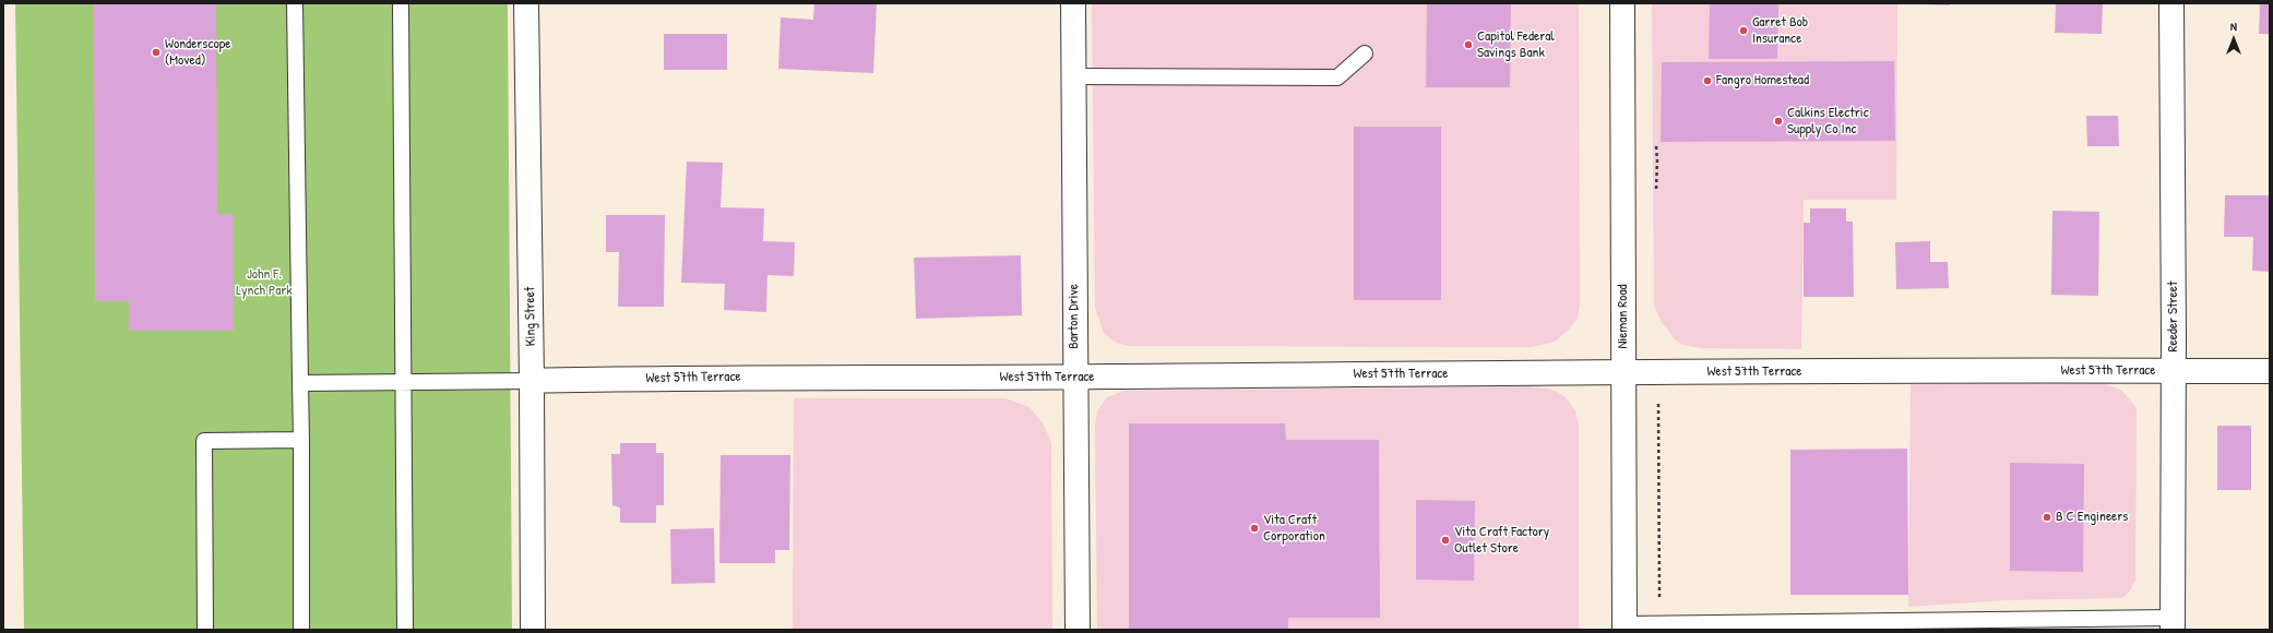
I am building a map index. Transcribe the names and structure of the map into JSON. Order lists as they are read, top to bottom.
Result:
{
  "streets": {
    "street": [
      "King Street",
      "Barton Drive",
      "Nieman Road",
      "Reeder Street",
      "West 57th Terrace"
    ]
  },
  "crossings": [
    ["King Street", "West 57th Terrace"],
    ["Barton Drive", "West 57th Terrace"],
    ["Nieman Road", "West 57th Terrace"],
    ["Reeder Street", "West 57th Terrace"]
  ],
  "parks": ["John F. Lynch Park"],
  "places": [
    "Garret Bob Insurance",
    "Capitol Federal Savings Bank",
    "Wonderscope (Moved)",
    "Fangro Homestead",
    "Calkins Electric Supply Co Inc",
    "B C Engineers",
    "Vita Craft Corporation",
    "Vita Craft Factory Outlet Store"
  ],
  "north": "top"
}
